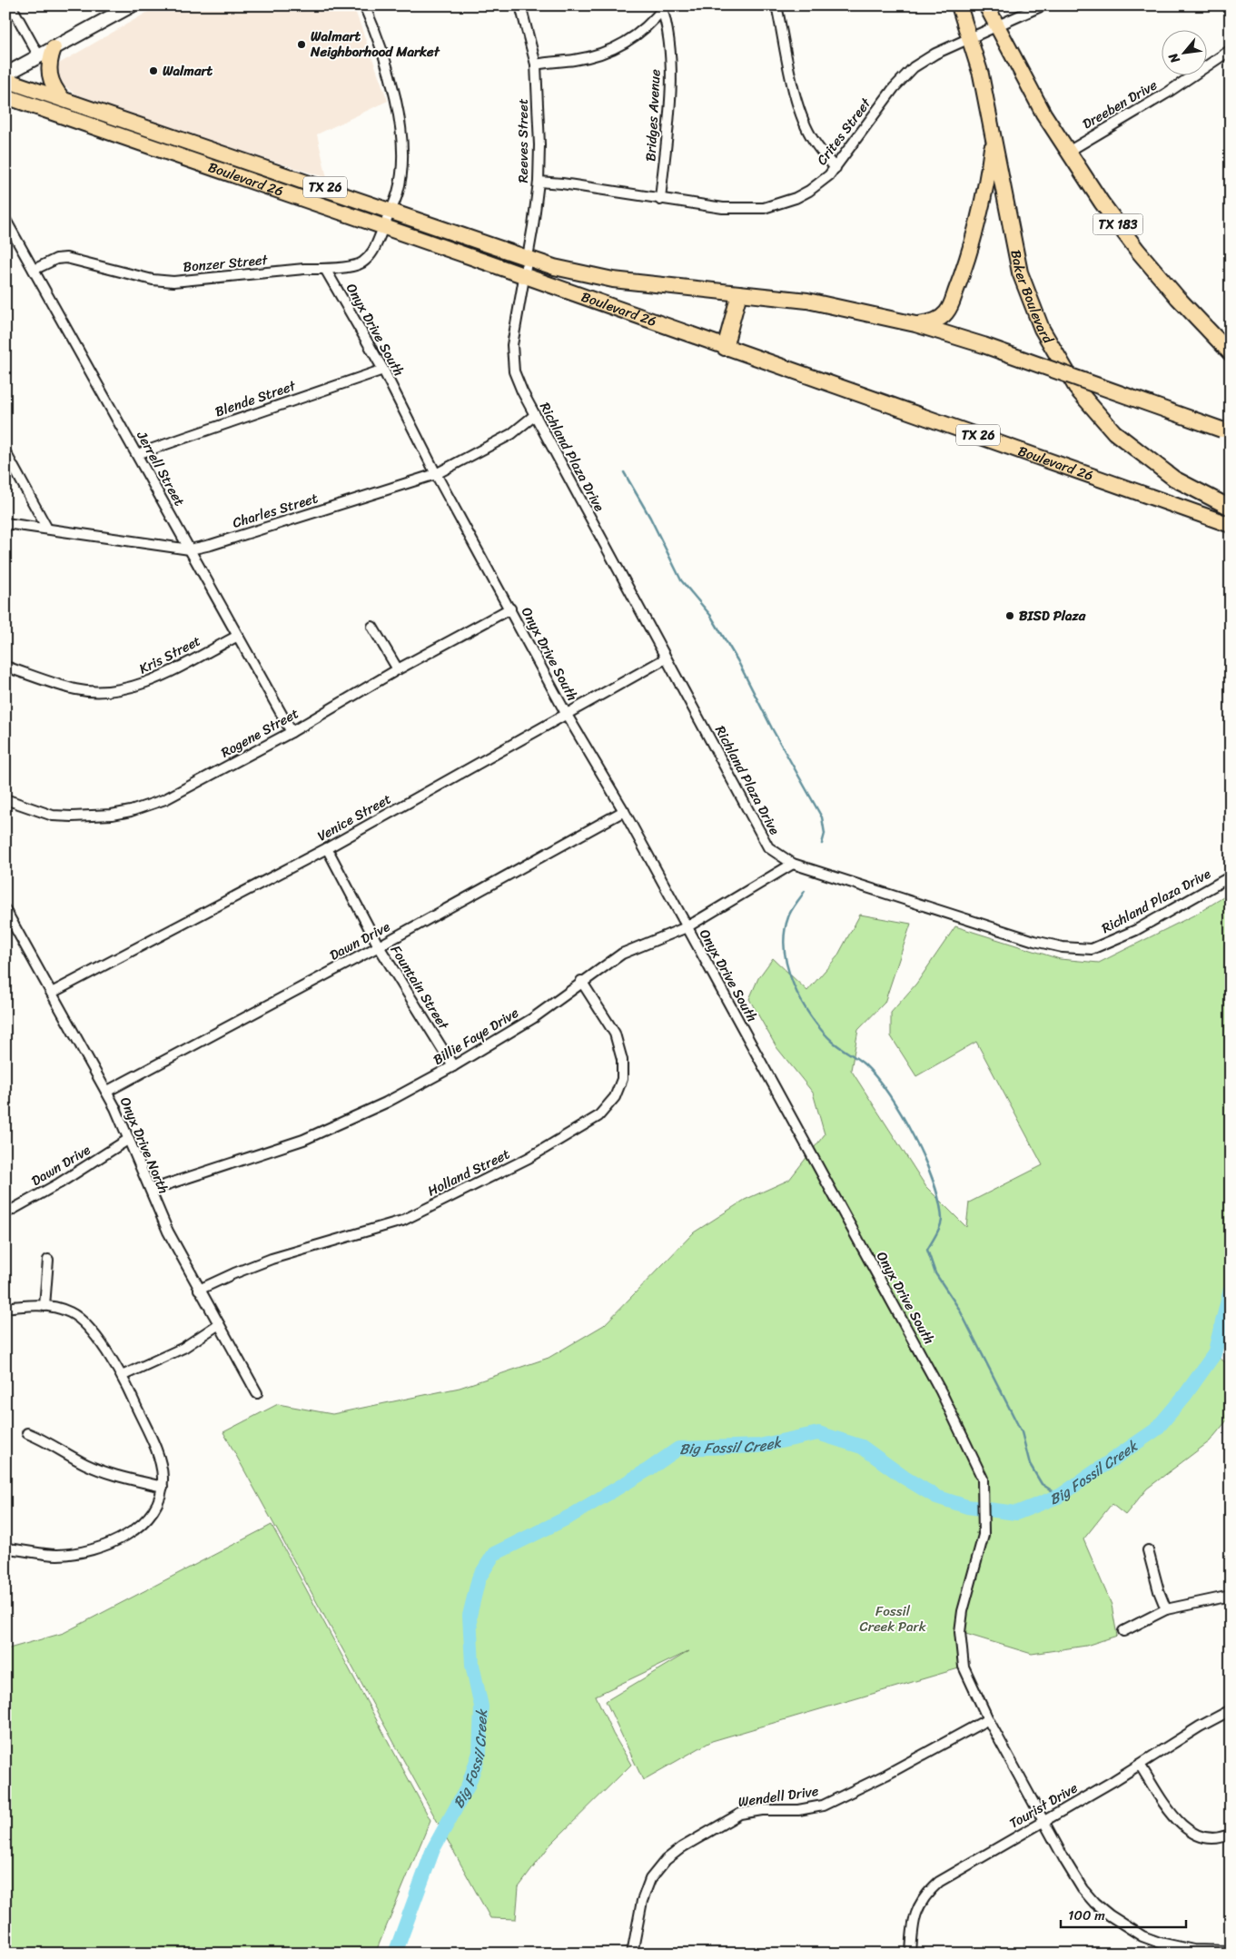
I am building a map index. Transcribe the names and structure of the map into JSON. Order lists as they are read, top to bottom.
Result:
{
  "streets": {
    "main road": [
      "Boulevard 26",
      "TX 26",
      "TX 183",
      "Baker Boulevard"
    ],
    "street": [
      "Dreeben Drive",
      "Bridges Avenue",
      "Crites Street",
      "Reeves Street",
      "Bonzer Street",
      "Onyx Drive South",
      "Blende Street",
      "Richland Plaza Drive",
      "Jerrell Street",
      "Charles Street",
      "Kris Street",
      "Rogene Street",
      "Venice Street",
      "Dawn Drive",
      "Fountain Street",
      "Billie Faye Drive",
      "Onyx Drive North",
      "Holland Street",
      "Wendell Drive",
      "Tourist Drive"
    ]
  },
  "crossings": [
    ["Dreeben Drive", "TX 183"],
    ["Bridges Avenue", "Crites Street"],
    ["Crites Street", "Reeves Street"],
    ["Crites Street", "TX 183"],
    ["Crites Street", "Baker Boulevard"],
    ["Reeves Street", "Boulevard 26"],
    ["Reeves Street", "Richland Plaza Drive"],
    ["Boulevard 26", "Bonzer Street"],
    ["Boulevard 26", "Richland Plaza Drive"],
    ["Bonzer Street", "Onyx Drive South"],
    ["Bonzer Street", "Jerrell Street"],
    ["Onyx Drive South", "Blende Street"],
    ["Onyx Drive South", "Charles Street"],
    ["Onyx Drive South", "Rogene Street"],
    ["Onyx Drive South", "Venice Street"],
    ["Onyx Drive South", "Dawn Drive"],
    ["Onyx Drive South", "Billie Faye Drive"],
    ["Onyx Drive South", "Wendell Drive"],
    ["Onyx Drive South", "Tourist Drive"],
    ["Blende Street", "Jerrell Street"],
    ["Richland Plaza Drive", "Charles Street"],
    ["Richland Plaza Drive", "Venice Street"],
    ["Richland Plaza Drive", "Billie Faye Drive"],
    ["Jerrell Street", "Charles Street"],
    ["Jerrell Street", "Kris Street"],
    ["Jerrell Street", "Rogene Street"],
    ["Venice Street", "Fountain Street"],
    ["Venice Street", "Onyx Drive North"],
    ["Dawn Drive", "Fountain Street"],
    ["Dawn Drive", "Onyx Drive North"],
    ["Fountain Street", "Billie Faye Drive"],
    ["Billie Faye Drive", "Onyx Drive North"],
    ["Billie Faye Drive", "Holland Street"],
    ["Onyx Drive North", "Holland Street"]
  ],
  "water": ["Big Fossil Creek"],
  "parks": ["Fossil Creek Park"],
  "places": ["Walmart Neighborhood Market", "Walmart", "BISD Plaza"],
  "scale_bar": "100 m",
  "north": "bottom left"
}
